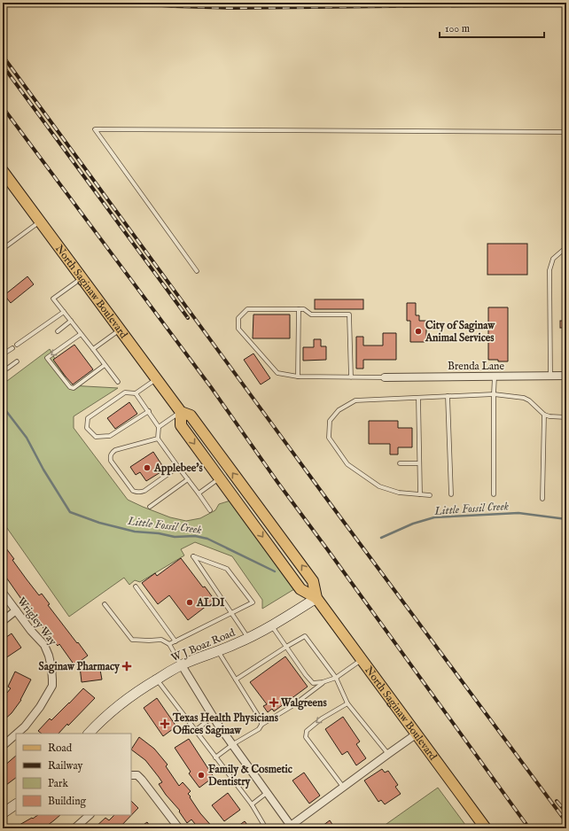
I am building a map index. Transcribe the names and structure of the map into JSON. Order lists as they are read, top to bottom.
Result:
{
  "streets": {
    "main road": ["North Saginaw Boulevard", "W J Boaz Road"],
    "street": ["Brenda Lane", "Wrigley Way"]
  },
  "crossings": [
    ["North Saginaw Boulevard", "W J Boaz Road"]
  ],
  "water": ["Little Fossil Creek"],
  "places": {
    "other": [
      "City of Saginaw Animal Services",
      "Applebee's",
      "ALDI",
      "Family & Cosmetic Dentistry"
    ],
    "health": ["Saginaw Pharmacy", "Walgreens", "Texas Health Physicians Offices Saginaw"]
  },
  "legend": [
    "Road",
    "Railway",
    "Park",
    "Building"
  ],
  "scale_bar": "100 m"
}
